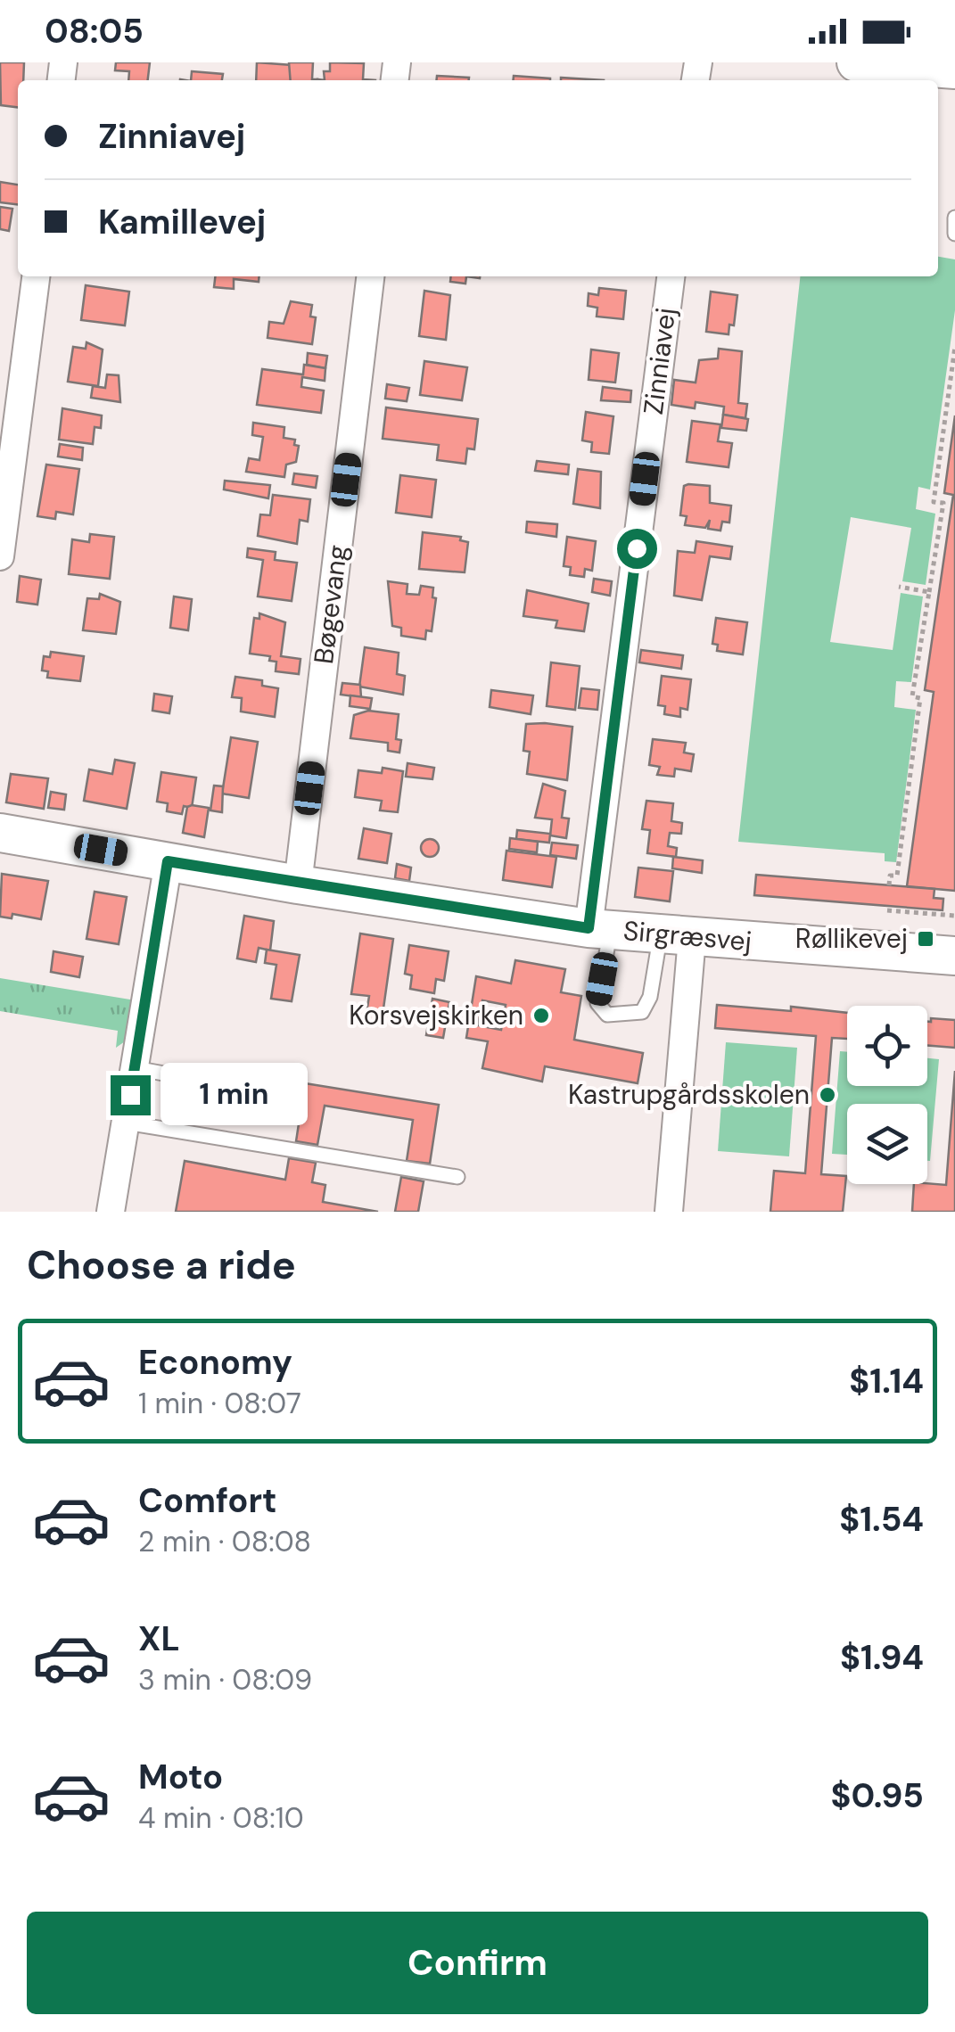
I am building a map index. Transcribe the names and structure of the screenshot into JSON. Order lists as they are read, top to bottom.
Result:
{
  "streets": {
    "street": ["Zinniavej", "Bøgevang", "Sirgræsvej"]
  },
  "crossings": [
    ["Zinniavej", "Sirgræsvej"],
    ["Bøgevang", "Sirgræsvej"]
  ],
  "places": {
    "transit": ["Røllikevej"],
    "other": ["Korsvejskirken", "Kastrupgårdsskolen"]
  },
  "page": {
    "status": "08:05",
    "banner": ["Zinniavej", "Kamillevej"],
    "bubble": "1 min",
    "heading": "Choose a ride",
    "list": [
      {
        "name": "Economy",
        "note": "1 min · 08:07",
        "value": "$1.14"
      },
      {
        "name": "Comfort",
        "note": "2 min · 08:08",
        "value": "$1.54"
      },
      {
        "name": "XL",
        "note": "3 min · 08:09",
        "value": "$1.94"
      },
      {
        "name": "Moto",
        "note": "4 min · 08:10",
        "value": "$0.95"
      }
    ],
    "buttons": "Confirm"
  }
}
